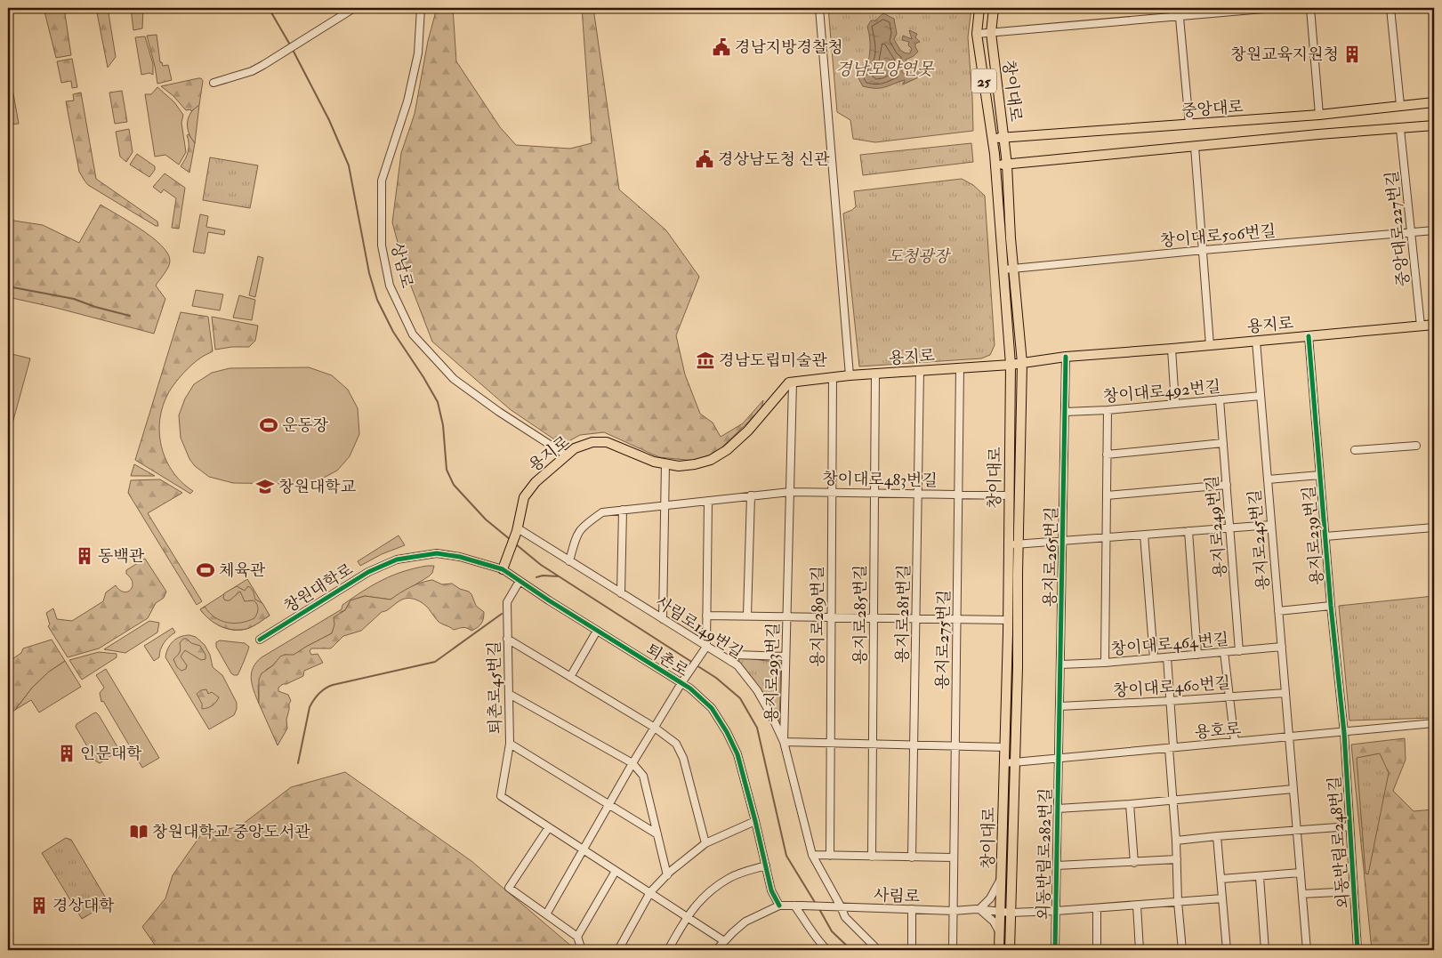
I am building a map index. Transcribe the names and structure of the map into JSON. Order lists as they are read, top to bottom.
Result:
{
  "streets": {
    "main road": [
      "25",
      "창이대로",
      "중앙대로",
      "용지로"
    ],
    "street": [
      "중앙대로227번길",
      "창이대로506번길",
      "상남로",
      "창이대로492번길",
      "창이대로483번길",
      "용지로249번길",
      "용지로239번길",
      "용지로245번길",
      "용지로265번길",
      "창원대학로",
      "용지로281번길",
      "용지로285번길",
      "용지로289번길",
      "사림로149번길",
      "용지로275번길",
      "창이대로464번길",
      "퇴촌로",
      "용지로293번길",
      "창이대로460번길",
      "퇴촌로45번길",
      "용호로",
      "외동반림로248번길",
      "외동반림로282번길",
      "사림로"
    ]
  },
  "crossings": [
    ["창이대로", "중앙대로"],
    ["창이대로", "창이대로506번길"],
    ["창이대로", "용지로"],
    ["창이대로", "창이대로483번길"],
    ["창이대로", "용지로293번길"],
    ["창이대로", "용호로"],
    ["창이대로", "사림로"],
    ["중앙대로227번길", "창이대로506번길"],
    ["중앙대로227번길", "용지로"],
    ["상남로", "용지로"],
    ["용지로", "용지로239번길"],
    ["용지로", "용지로245번길"],
    ["용지로", "용지로265번길"],
    ["용지로", "창원대학로"],
    ["용지로", "용지로281번길"],
    ["용지로", "용지로285번길"],
    ["용지로", "용지로289번길"],
    ["용지로", "사림로149번길"],
    ["용지로", "용지로275번길"],
    ["용지로", "용지로293번길"],
    ["창이대로492번길", "용지로249번길"],
    ["창이대로492번길", "용지로245번길"],
    ["창이대로492번길", "용지로265번길"],
    ["창이대로483번길", "용지로281번길"],
    ["창이대로483번길", "용지로285번길"],
    ["창이대로483번길", "용지로289번길"],
    ["창이대로483번길", "사림로149번길"],
    ["창이대로483번길", "용지로275번길"],
    ["창이대로483번길", "용지로293번길"],
    ["용지로249번길", "창이대로464번길"],
    ["용지로239번길", "용호로"],
    ["용지로239번길", "외동반림로248번길"],
    ["용지로245번길", "창이대로464번길"],
    ["용지로245번길", "창이대로460번길"],
    ["용지로245번길", "용호로"],
    ["용지로265번길", "창이대로464번길"],
    ["용지로265번길", "창이대로460번길"],
    ["용지로265번길", "용호로"],
    ["용지로265번길", "외동반림로282번길"],
    ["창원대학로", "퇴촌로"],
    ["창원대학로", "퇴촌로45번길"],
    ["용지로281번길", "용지로293번길"],
    ["용지로285번길", "용지로293번길"],
    ["용지로289번길", "용지로293번길"],
    ["사림로149번길", "용지로293번길"],
    ["사림로149번길", "사림로"],
    ["용지로275번길", "용지로293번길"],
    ["용지로275번길", "사림로"],
    ["퇴촌로", "퇴촌로45번길"],
    ["용호로", "외동반림로248번길"],
    ["용호로", "외동반림로282번길"],
    ["외동반림로282번길", "사림로"]
  ],
  "water": ["경남모양연못"],
  "parks": ["도청광장"],
  "places": {
    "public building": ["경남지방경찰청", "경상남도청 신관"],
    "building": [
      "창원교육지원청",
      "동백관",
      "인문대학",
      "경상대학"
    ],
    "museum": ["경남도립미술관"],
    "sports": ["운동장", "체육관"],
    "school or university": ["창원대학교"],
    "library": ["창원대학교 중앙도서관"]
  }
}
